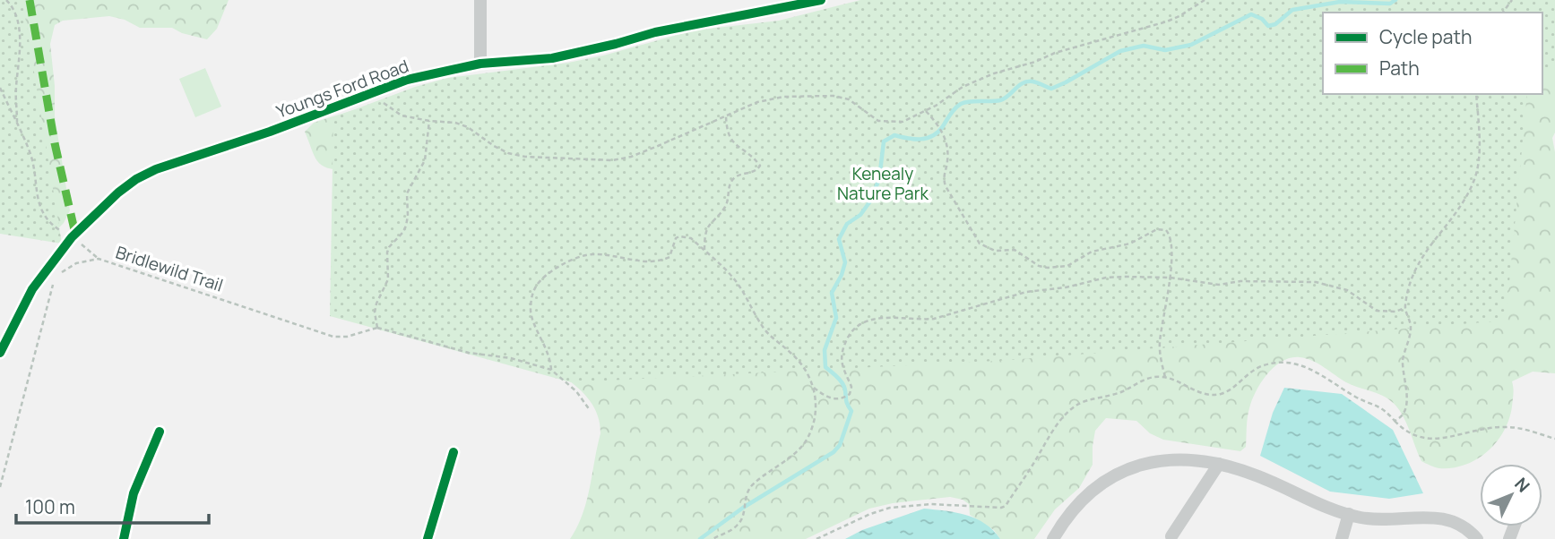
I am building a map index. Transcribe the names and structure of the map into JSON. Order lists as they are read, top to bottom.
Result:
{
  "streets": {
    "street": ["Youngs Ford Road"],
    "path": ["Bridlewild Trail"]
  },
  "parks": ["Kenealy Nature Park"],
  "legend": ["Cycle path", "Path"],
  "scale_bar": "100 m",
  "north": "top right"
}
